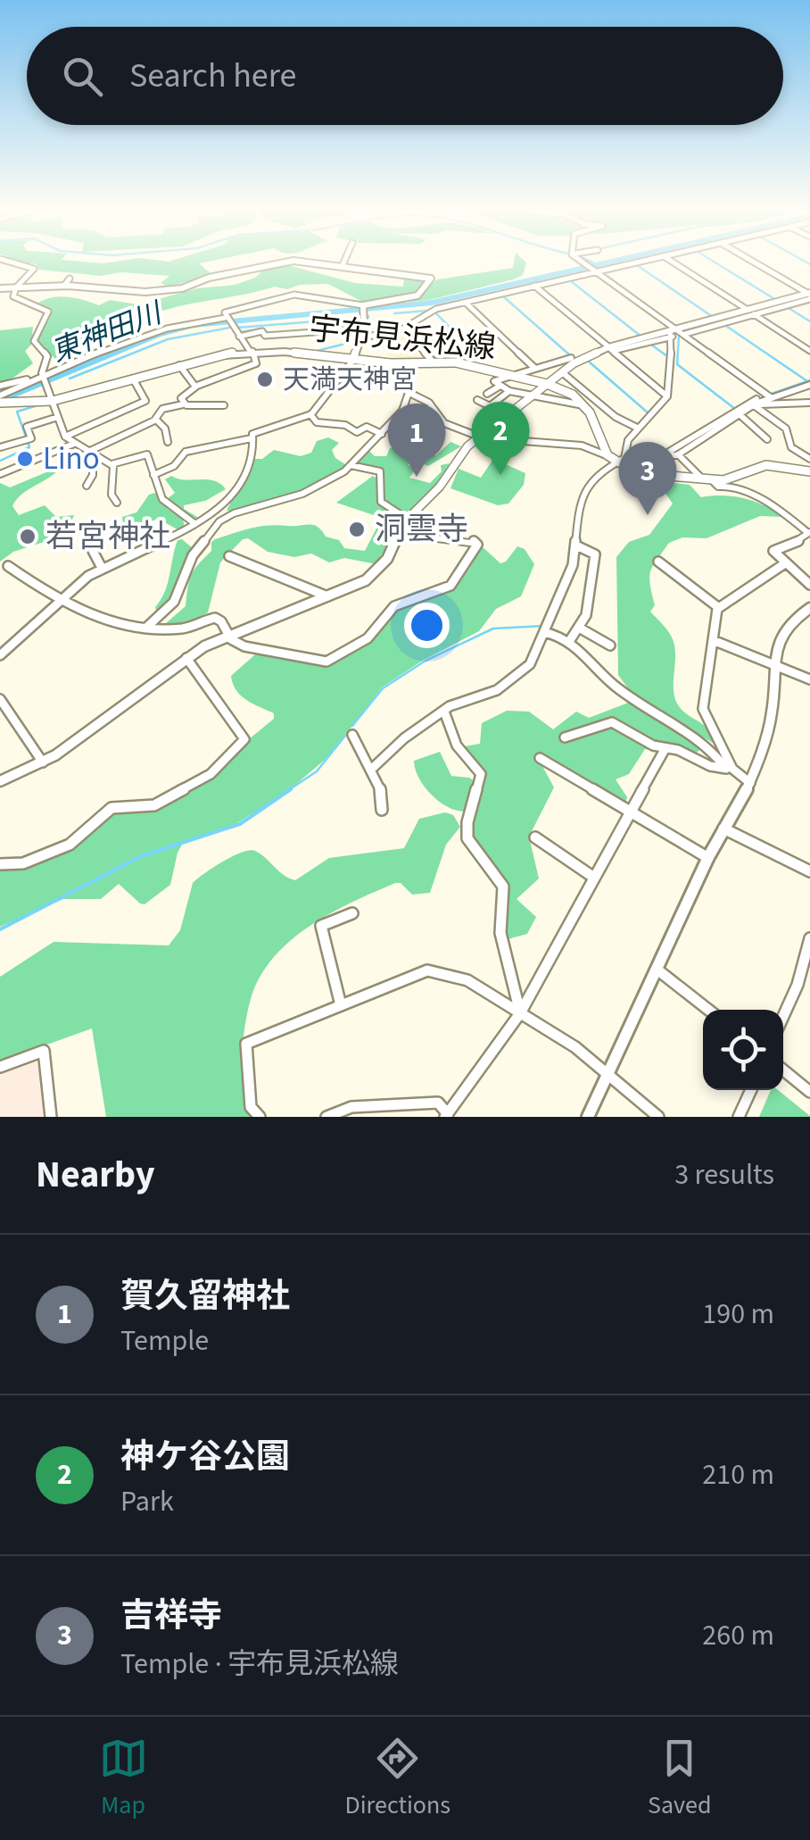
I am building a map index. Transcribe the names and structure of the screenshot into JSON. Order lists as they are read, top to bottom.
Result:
{
  "streets": {
    "main road": ["宇布見浜松線"]
  },
  "water": ["東神田川"],
  "places": [
    "天満天神宮",
    "Lino",
    "洞雲寺",
    "若宮神社"
  ],
  "page": {
    "search": "Search here",
    "pins": ["2", "1", "3"],
    "heading": ["Nearby", "3 results"],
    "list": [
      {
        "mark": "1",
        "name": "賀久留神社",
        "note": "Temple",
        "value": "190 m"
      },
      {
        "mark": "2",
        "name": "神ケ谷公園",
        "note": "Park",
        "value": "210 m"
      },
      {
        "mark": "3",
        "name": "吉祥寺",
        "note": "Temple · 宇布見浜松線",
        "value": "260 m"
      }
    ],
    "nav": ["Map", "Directions", "Saved"]
  }
}
